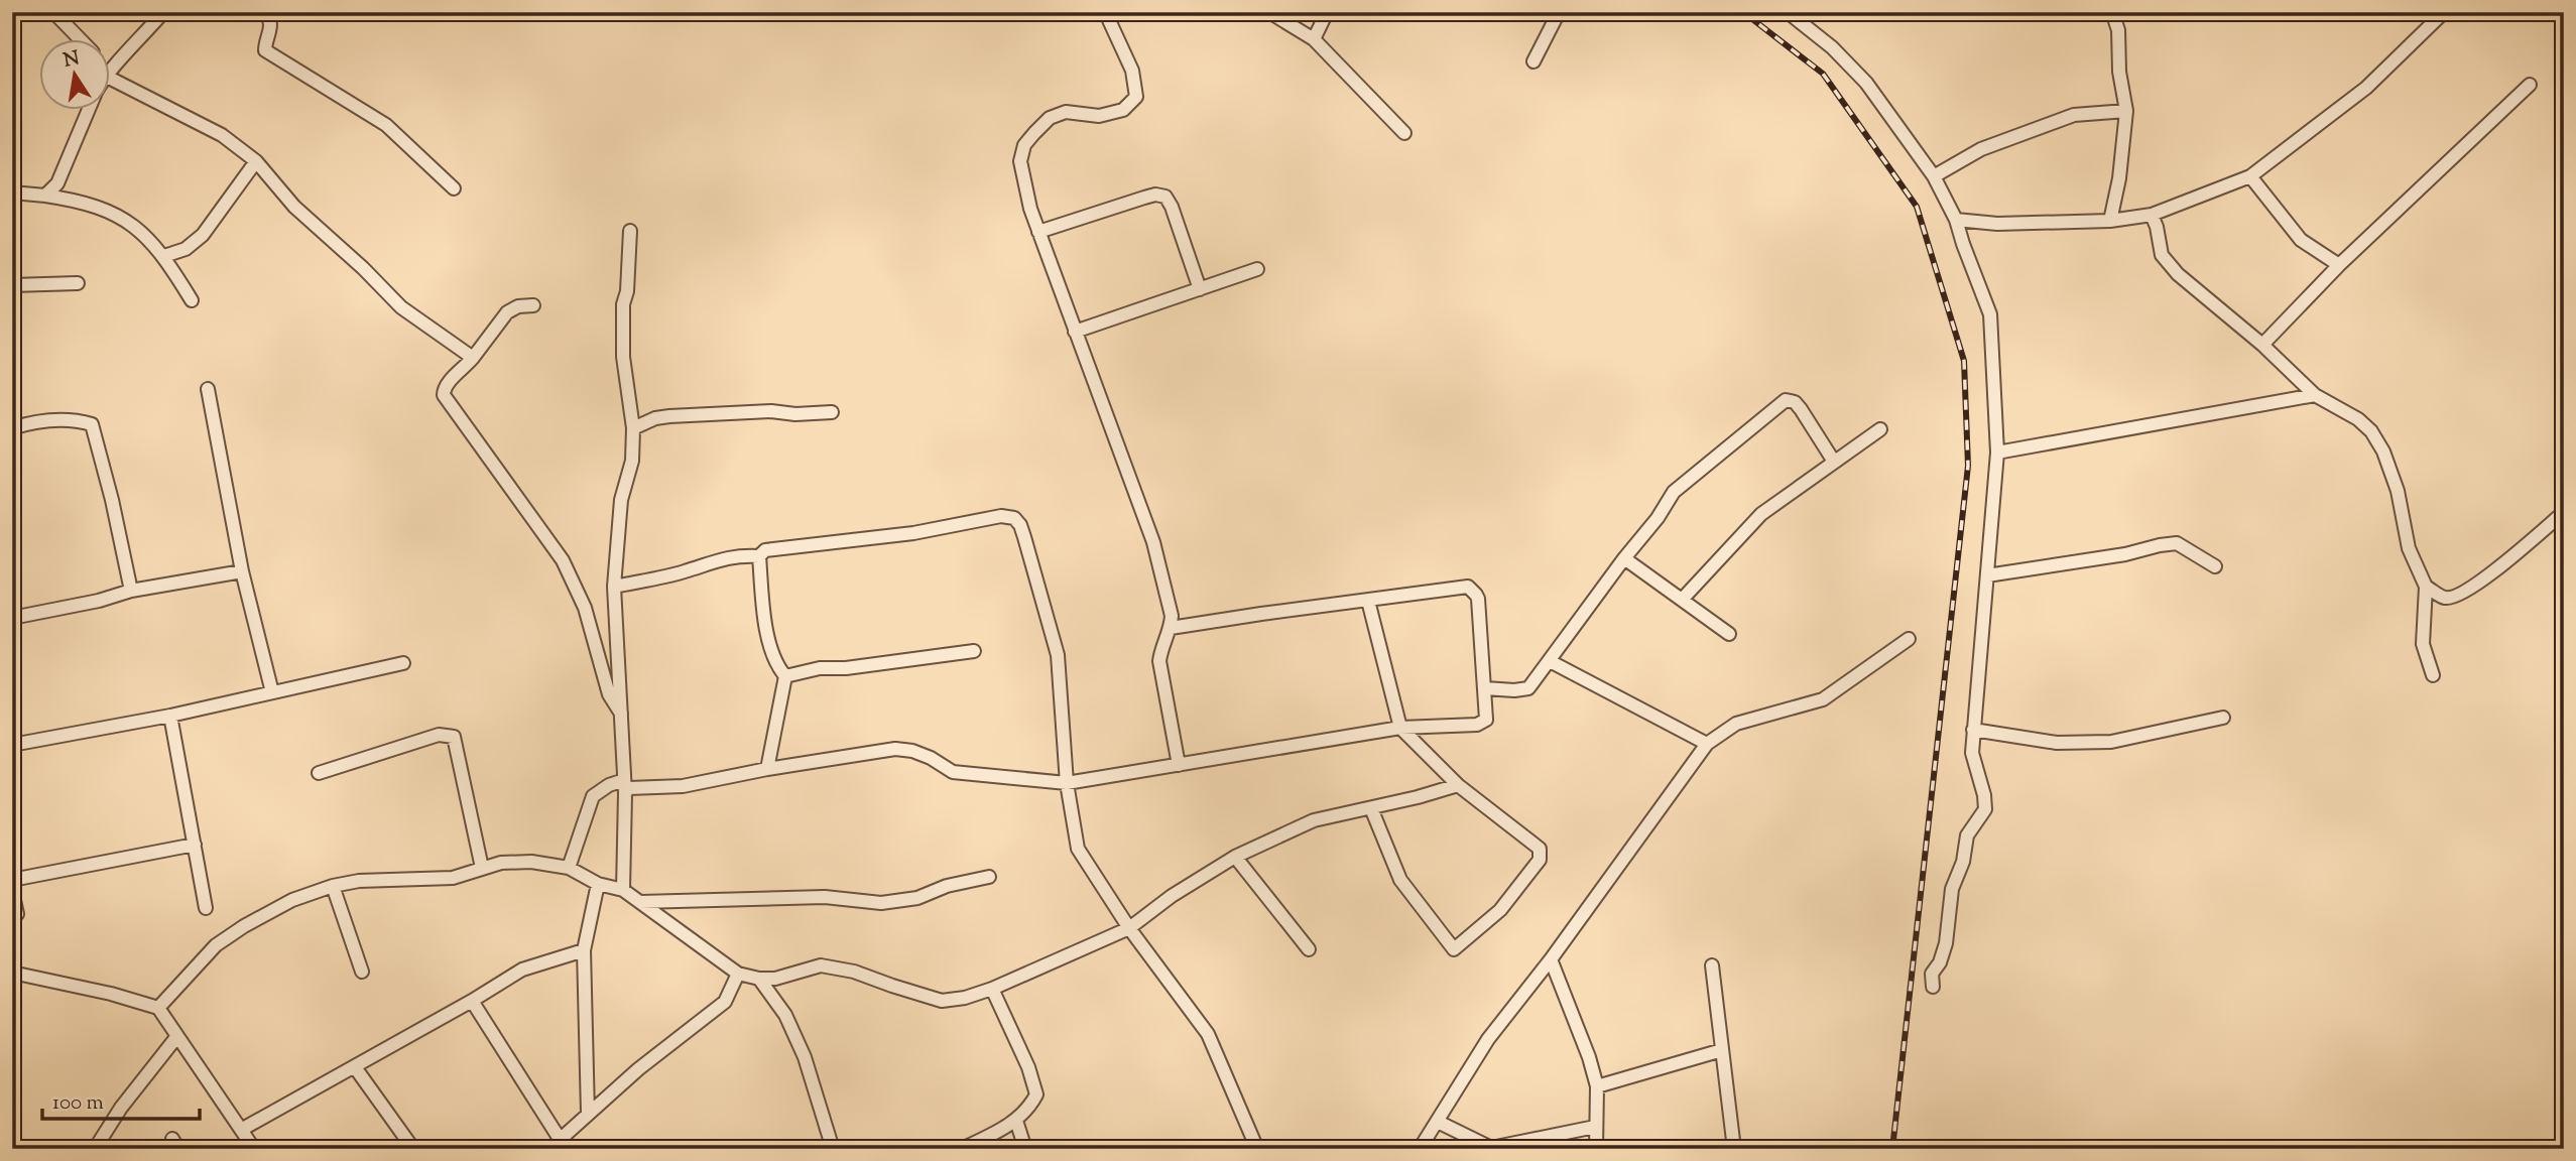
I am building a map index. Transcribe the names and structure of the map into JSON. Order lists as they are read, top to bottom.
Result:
{
  "scale_bar": "100 m",
  "north": "top"
}
